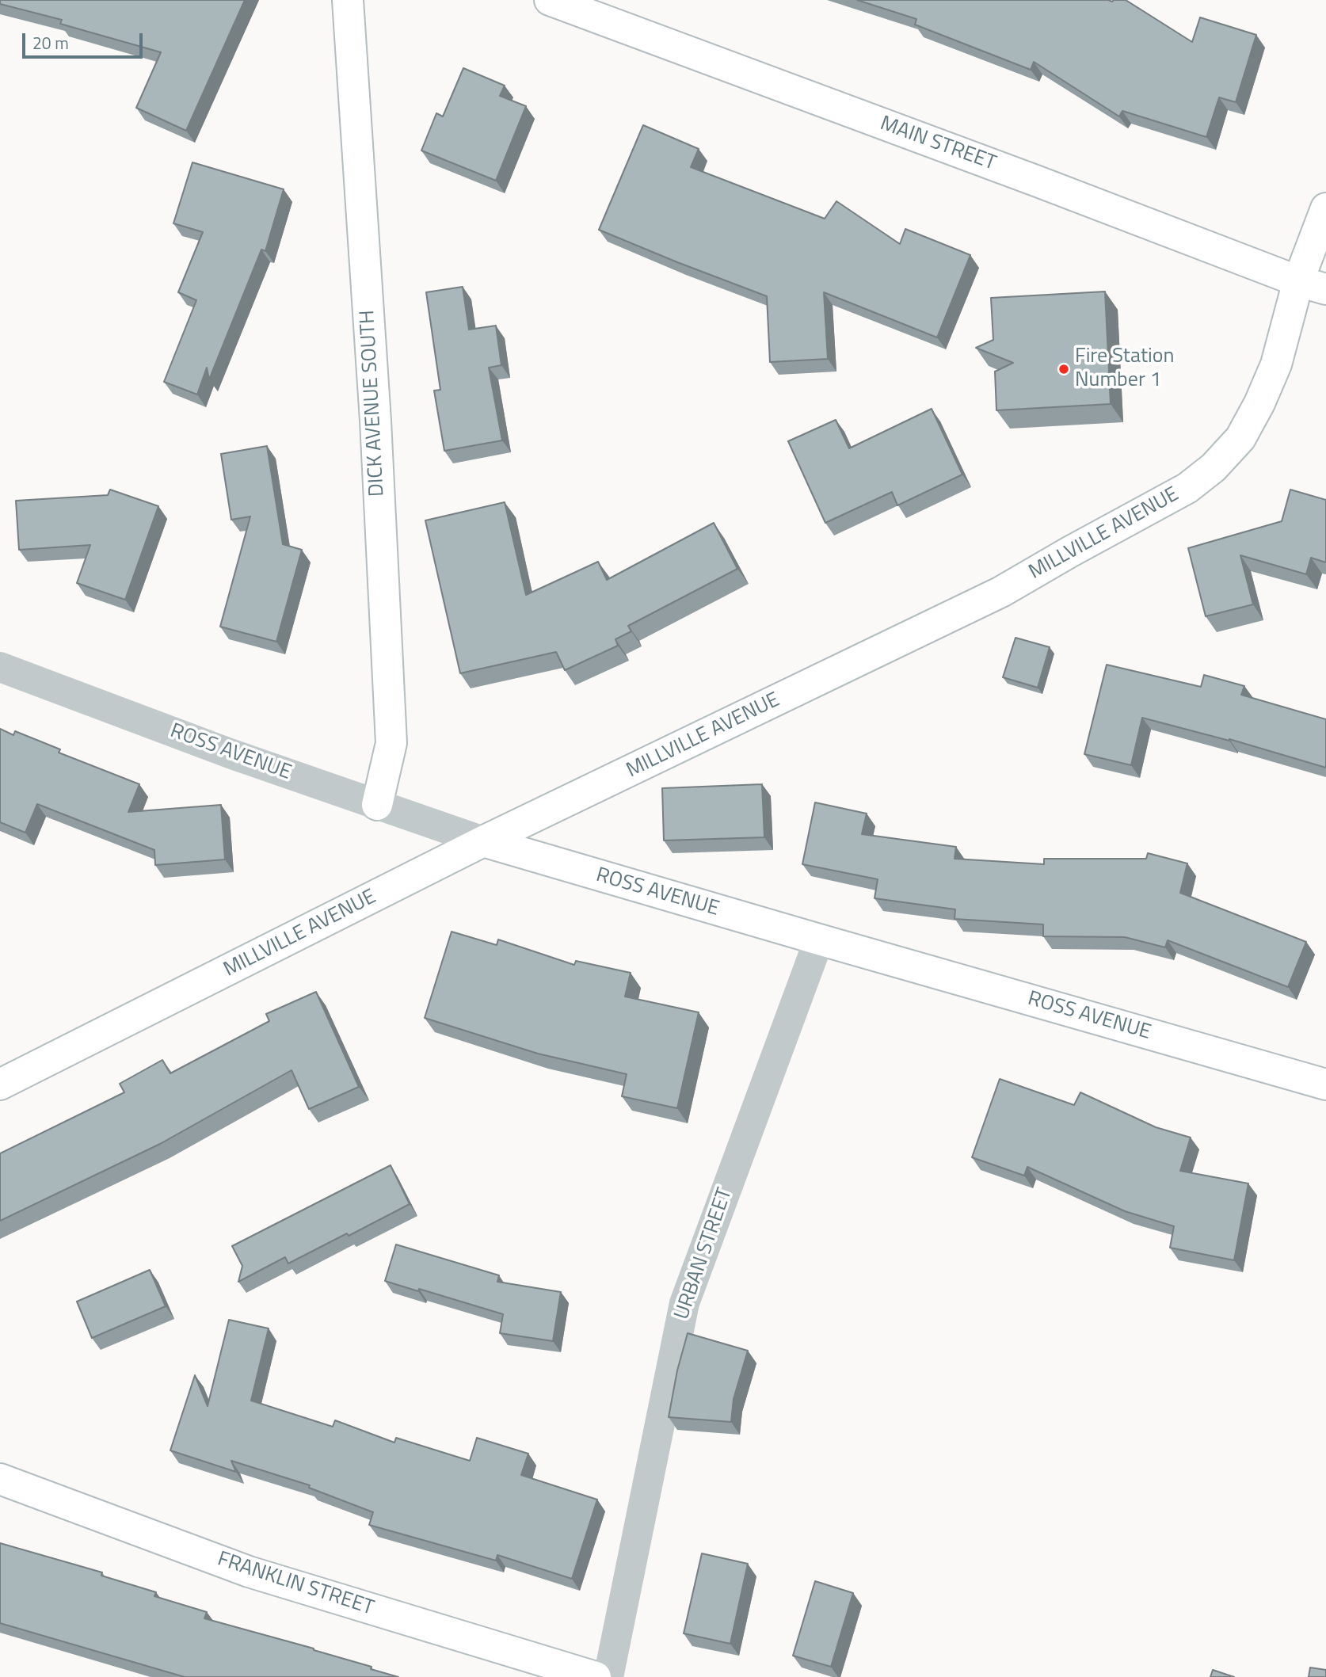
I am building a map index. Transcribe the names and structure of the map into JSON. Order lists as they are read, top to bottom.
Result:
{
  "streets": {
    "main road": [
      "MAIN STREET",
      "DICK AVENUE SOUTH",
      "MILLVILLE AVENUE",
      "ROSS AVENUE",
      "FRANKLIN STREET"
    ],
    "street": ["URBAN STREET"]
  },
  "crossings": [
    ["MAIN STREET", "MILLVILLE AVENUE"],
    ["DICK AVENUE SOUTH", "ROSS AVENUE"],
    ["MILLVILLE AVENUE", "ROSS AVENUE"],
    ["ROSS AVENUE", "URBAN STREET"]
  ],
  "places": ["Fire Station Number 1"],
  "scale_bar": "20 m"
}
